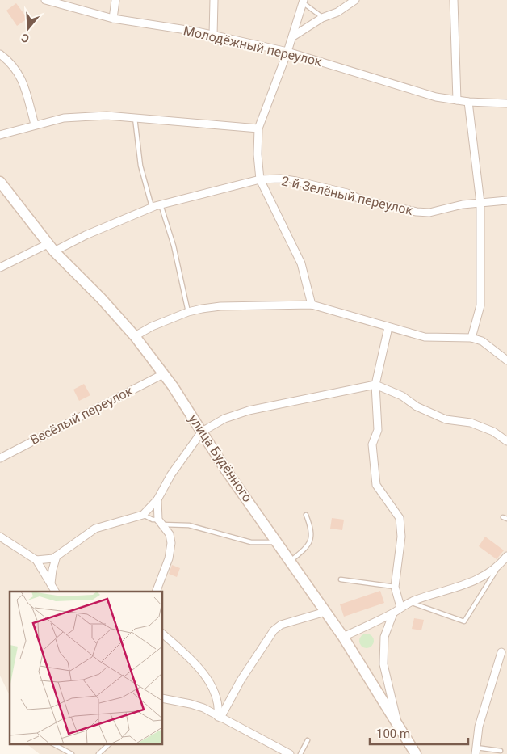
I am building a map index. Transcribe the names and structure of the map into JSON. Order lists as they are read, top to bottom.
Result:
{
  "streets": {
    "main road": ["улица Будённого"],
    "street": ["Молодёжный переулок", "2-й Зелёный переулок", "Весёлый переулок"]
  },
  "crossings": [
    ["2-й Зелёный переулок", "улица Будённого"],
    ["Весёлый переулок", "улица Будённого"]
  ],
  "scale_bar": "100 m",
  "north": "bottom"
}
